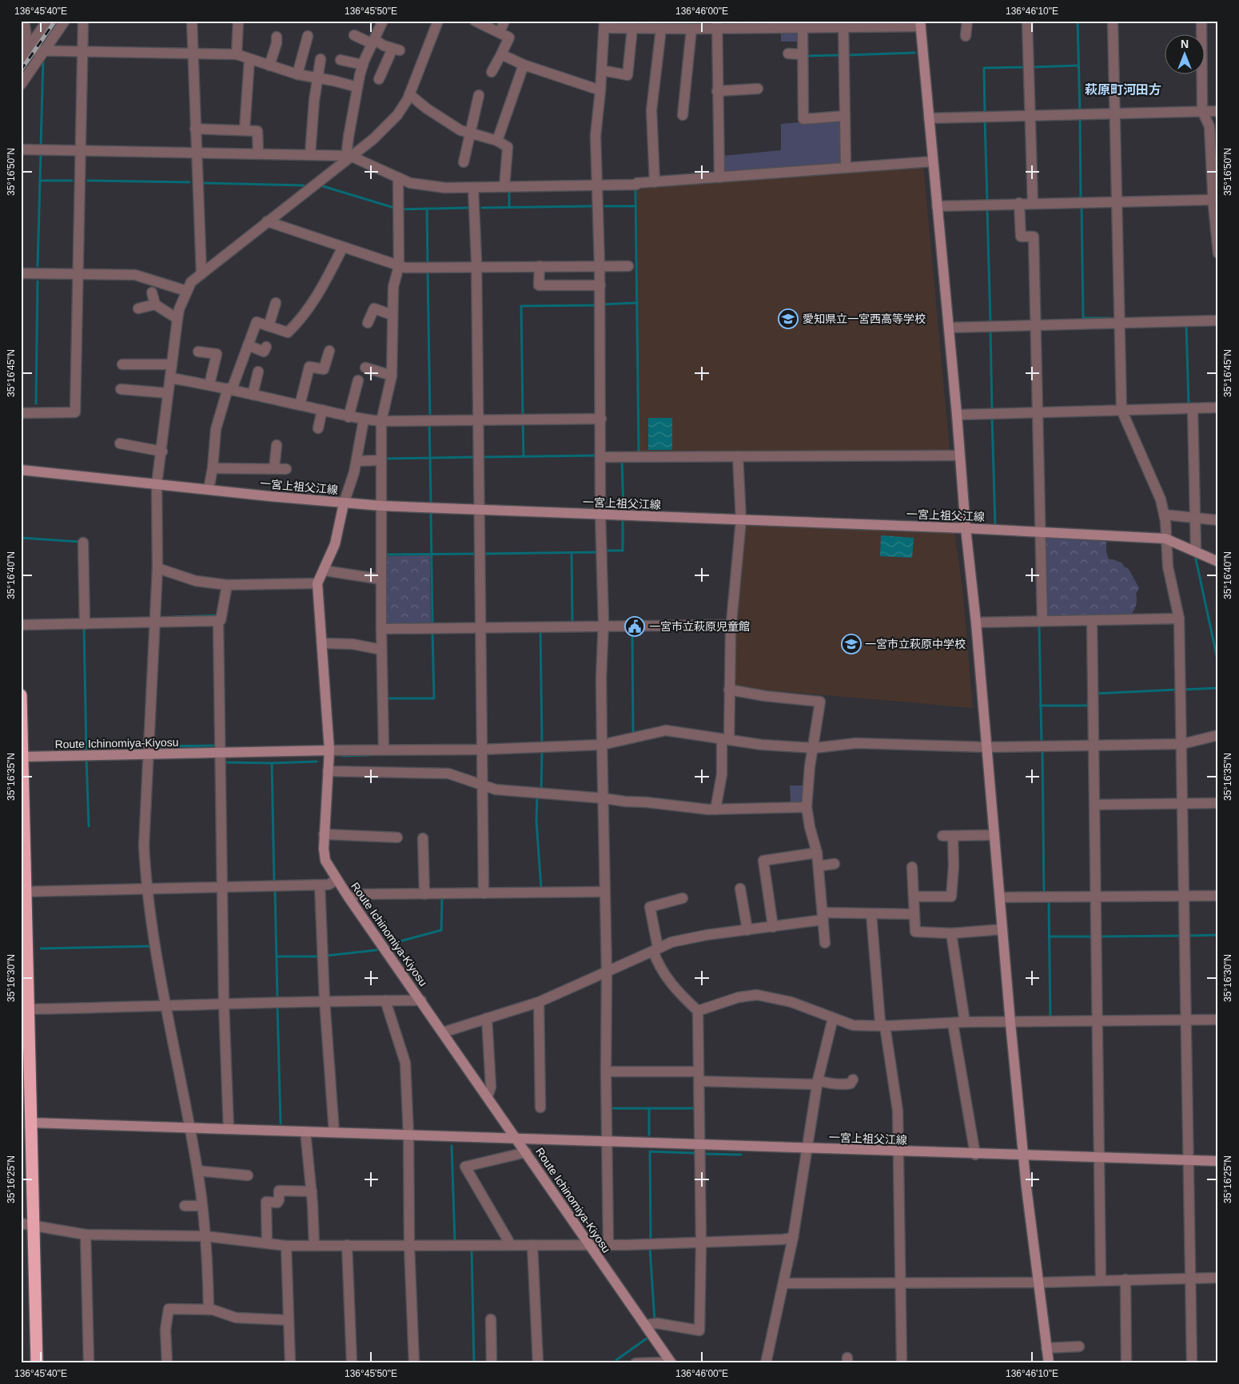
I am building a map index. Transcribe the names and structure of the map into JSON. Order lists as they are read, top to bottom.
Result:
{
  "streets": {
    "main road": ["一宮上祖父江線", "Route Ichinomiya-Kiyosu"]
  },
  "crossings": [
    ["一宮上祖父江線", "Route Ichinomiya-Kiyosu"]
  ],
  "districts": ["萩原町河田方"],
  "places": {
    "school or university": ["愛知県立一宮西高等学校", "一宮市立萩原中学校"],
    "public building": ["一宮市立萩原児童館"]
  },
  "north": "top",
  "coordinates": [
    "136°45'40\"E",
    "136°45'50\"E",
    "136°46'00\"E",
    "136°46'10\"E",
    "35°16'50\"N",
    "35°16'45\"N",
    "35°16'40\"N",
    "35°16'35\"N",
    "35°16'30\"N",
    "35°16'25\"N"
  ]
}
